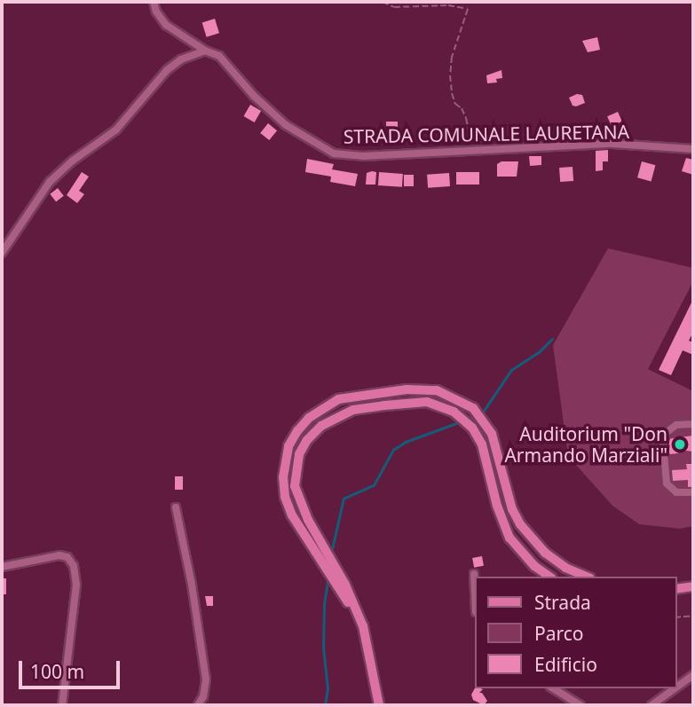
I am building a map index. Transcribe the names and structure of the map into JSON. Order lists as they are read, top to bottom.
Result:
{
  "streets": {
    "street": ["STRADA COMUNALE LAURETANA"]
  },
  "places": ["Auditorium \"Don Armando Marziali\""],
  "legend": ["Strada", "Parco", "Edificio"],
  "scale_bar": "100 m"
}
